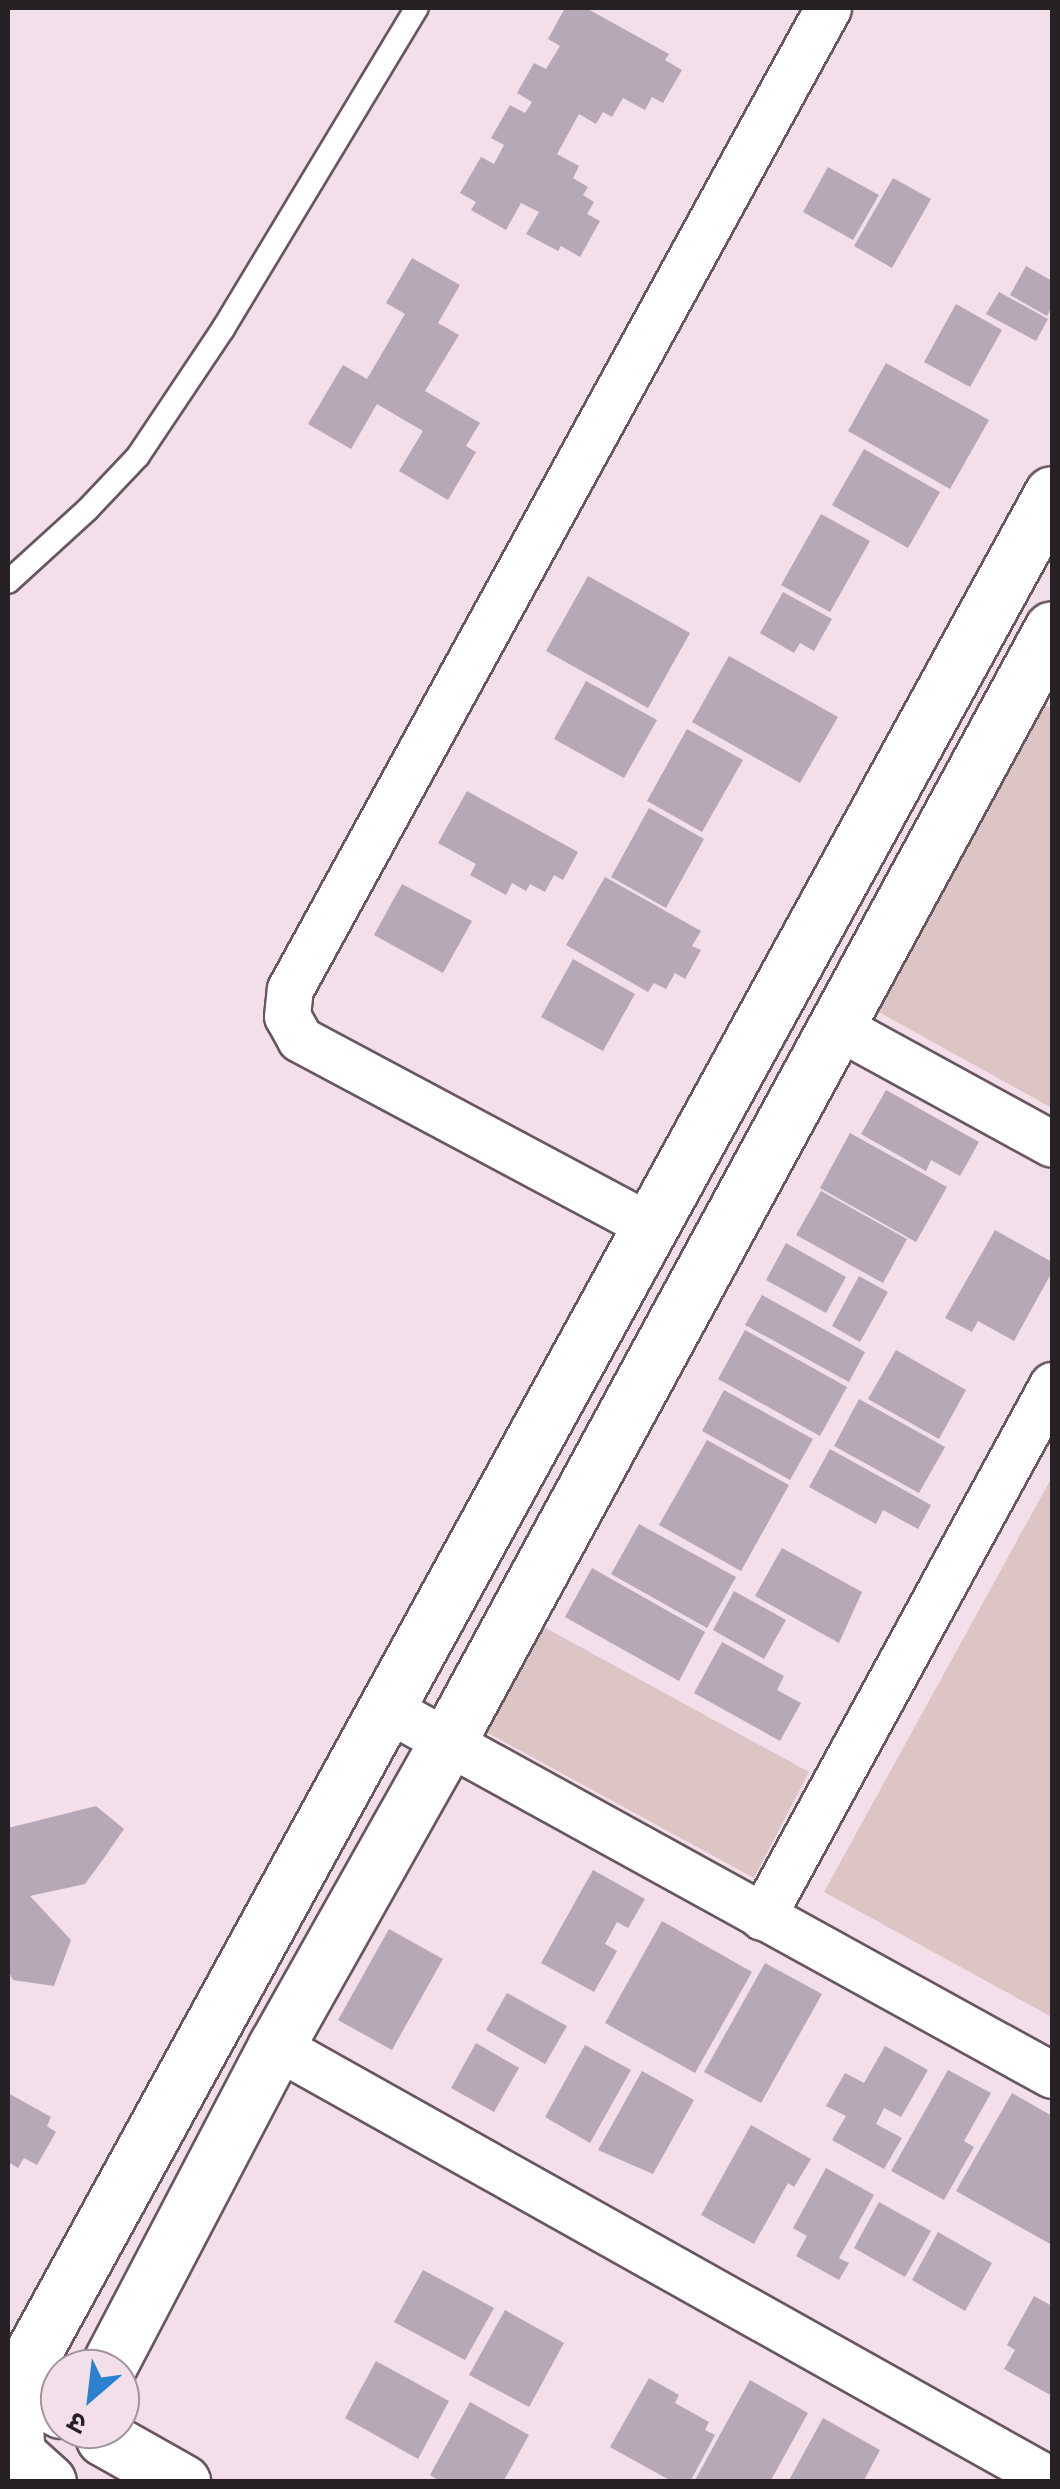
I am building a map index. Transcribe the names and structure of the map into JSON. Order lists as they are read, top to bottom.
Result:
{
  "north": "bottom left"
}
